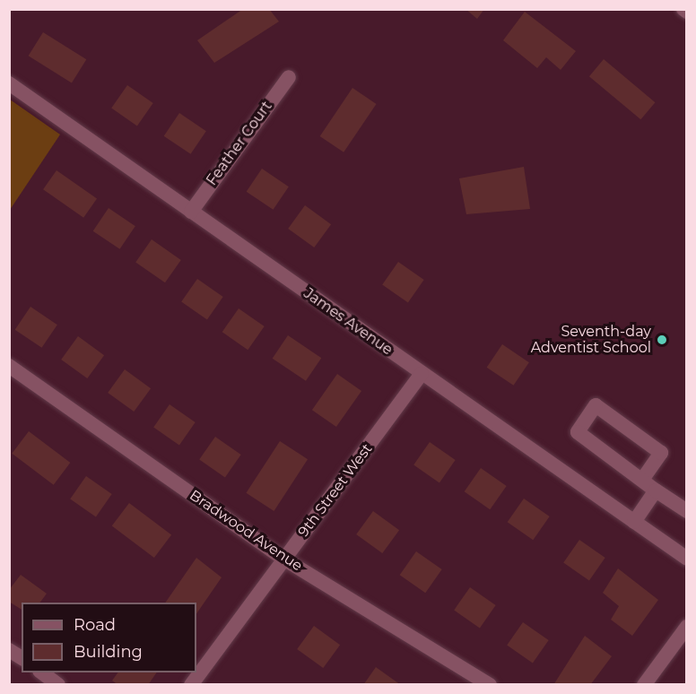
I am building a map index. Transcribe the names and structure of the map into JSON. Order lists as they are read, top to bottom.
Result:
{
  "streets": {
    "street": [
      "Feather Court",
      "James Avenue",
      "9th Street West",
      "Bradwood Avenue"
    ]
  },
  "crossings": [
    ["Feather Court", "James Avenue"],
    ["James Avenue", "9th Street West"],
    ["9th Street West", "Bradwood Avenue"]
  ],
  "places": ["Seventh-day Adventist School"],
  "legend": ["Road", "Building"]
}
